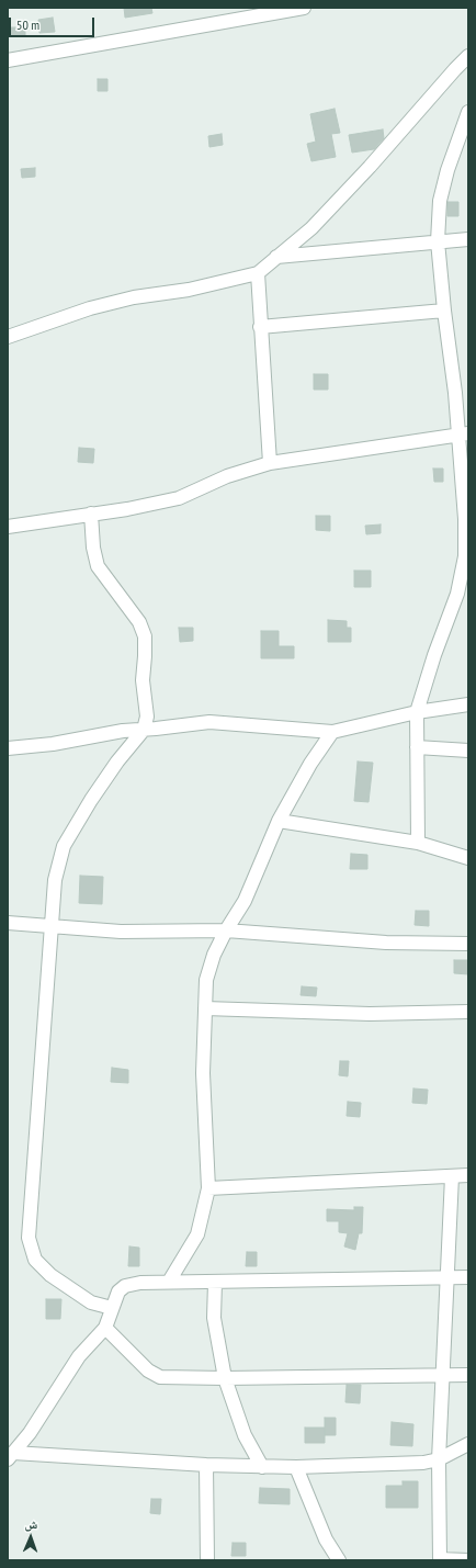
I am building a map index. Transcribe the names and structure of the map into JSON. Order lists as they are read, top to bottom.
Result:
{
  "scale_bar": "50 m",
  "north": "top"
}
